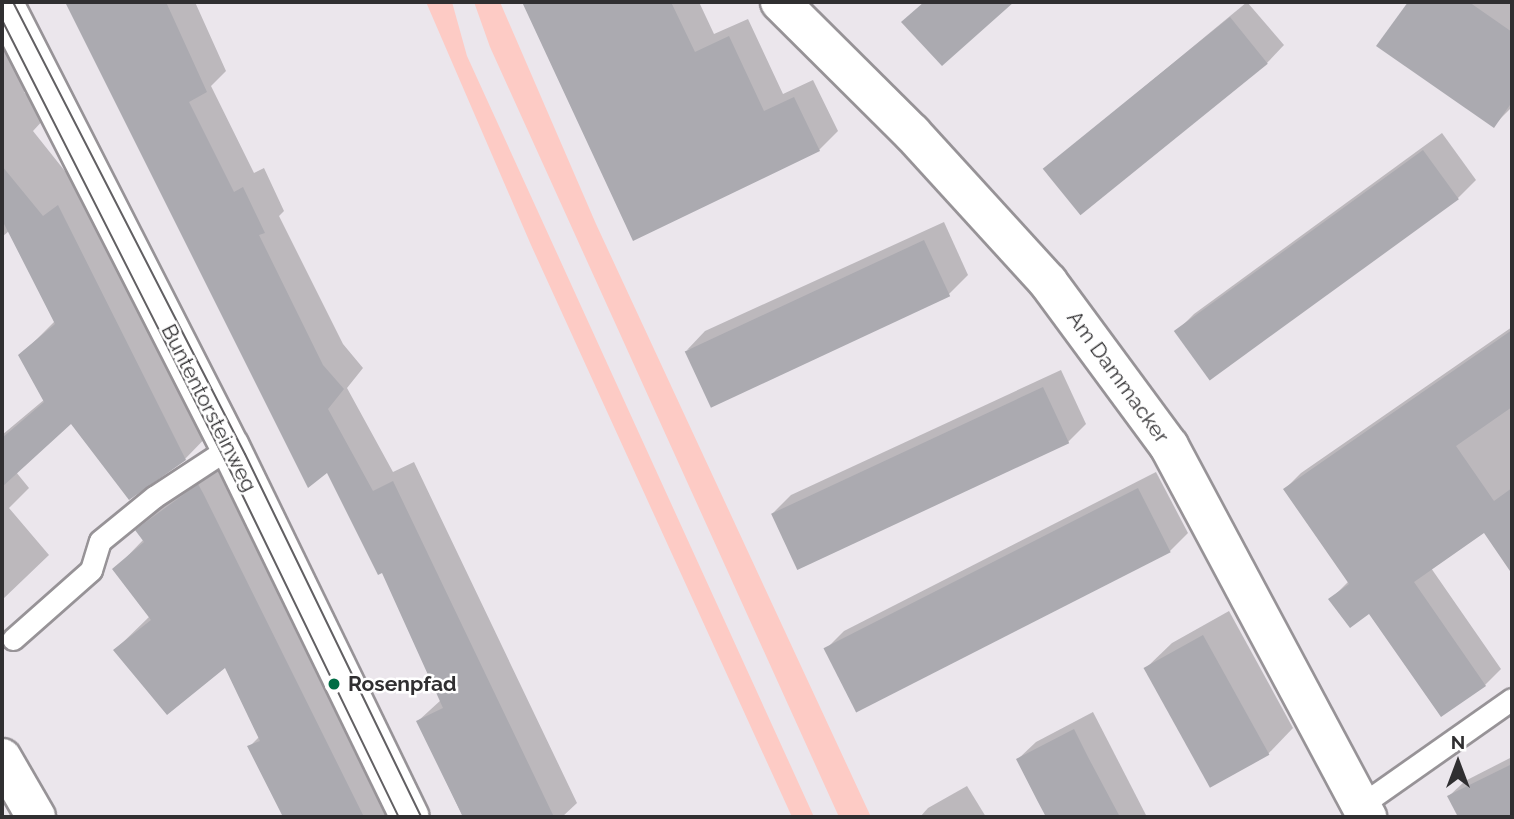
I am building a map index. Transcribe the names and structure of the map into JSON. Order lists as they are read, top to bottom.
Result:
{
  "streets": {
    "street": ["Am Dammacker", "Buntentorsteinweg"]
  },
  "places": ["Rosenpfad"],
  "north": "top"
}
